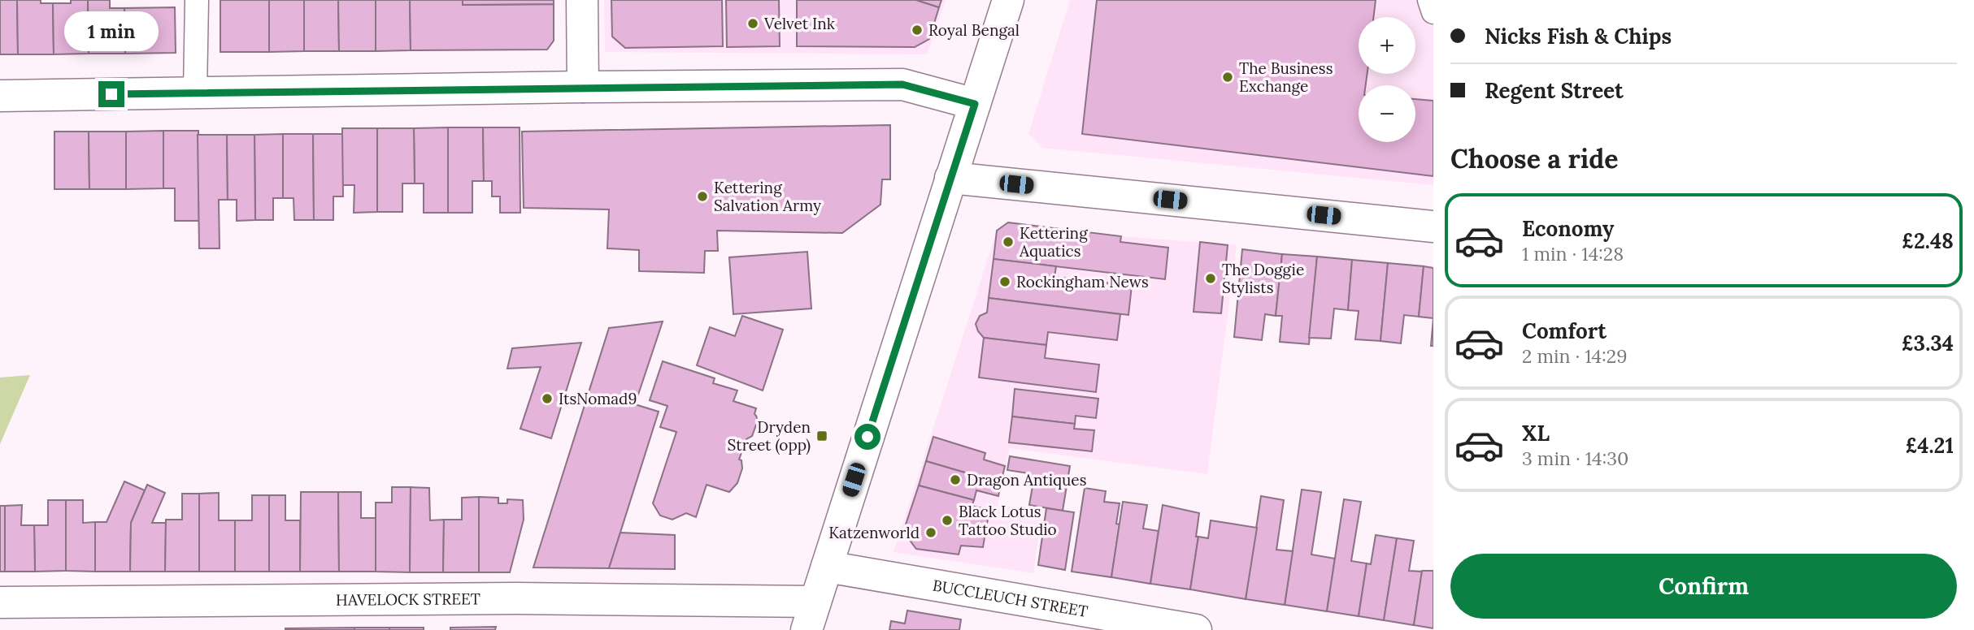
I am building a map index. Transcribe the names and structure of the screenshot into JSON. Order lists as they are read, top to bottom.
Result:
{
  "streets": {
    "street": ["BUCCLEUCH STREET", "HAVELOCK STREET"]
  },
  "places": {
    "other": [
      "Velvet Ink",
      "Royal Bengal",
      "The Business Exchange",
      "Kettering Salvation Army",
      "Kettering Aquatics",
      "The Doggie Stylists",
      "Rockingham News",
      "ItsNomad9",
      "Dragon Antiques",
      "Black Lotus Tattoo Studio",
      "Katzenworld"
    ],
    "transit": ["Dryden Street (opp)"]
  },
  "page": {
    "banner": ["Nicks Fish & Chips", "Regent Street"],
    "bubble": "1 min",
    "map_buttons": ["+", "−"],
    "heading": "Choose a ride",
    "list": [
      {
        "name": "Economy",
        "note": "1 min · 14:28",
        "value": "£2.48"
      },
      {
        "name": "Comfort",
        "note": "2 min · 14:29",
        "value": "£3.34"
      },
      {
        "name": "XL",
        "note": "3 min · 14:30",
        "value": "£4.21"
      }
    ],
    "buttons": "Confirm"
  }
}
